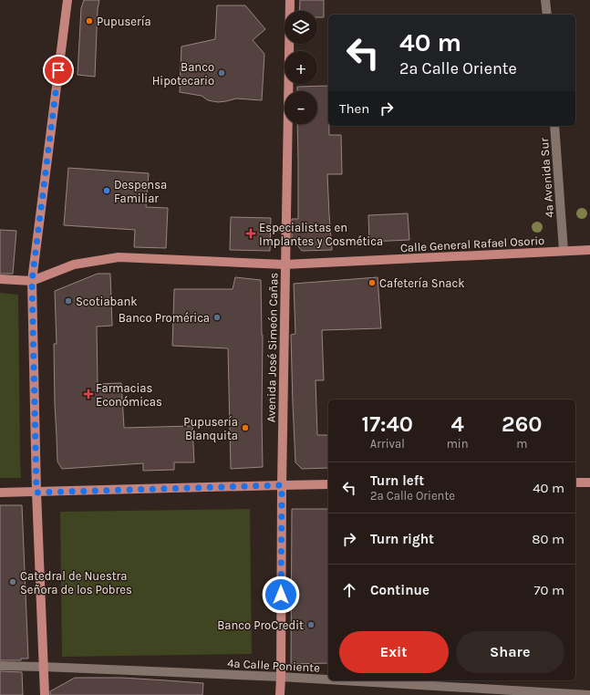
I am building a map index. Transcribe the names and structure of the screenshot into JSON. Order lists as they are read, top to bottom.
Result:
{
  "streets": {
    "main road": ["Calle General Rafael Osorio", "Avenida José Simeón Cañas"],
    "street": ["4a Avenida Sur", "4a Calle Poniente"]
  },
  "crossings": [
    ["4a Avenida Sur", "Calle General Rafael Osorio"],
    ["Calle General Rafael Osorio", "Avenida José Simeón Cañas"],
    ["Avenida José Simeón Cañas", "4a Calle Poniente"]
  ],
  "places": {
    "other": [
      "Pupusería",
      "Banco Hipotecario",
      "Despensa Familiar",
      "Cafetería Snack",
      "Scotiabank",
      "Banco Promérica",
      "Pupusería Blanquita",
      "Catedral de Nuestra Señora de los Pobres",
      "Banco ProCredit"
    ],
    "health": ["Especialistas en Implantes y Cosmética", "Farmacias Económicas"]
  },
  "page": {
    "map_buttons": ["+", "−"],
    "turn": ["40 m", "2a Calle Oriente"],
    "then": "Then",
    "eta": [
      "17:40",
      "Arrival",
      "4",
      "min",
      "260",
      "m"
    ],
    "list": [
      {
        "name": "Turn left",
        "note": "2a Calle Oriente",
        "value": "40 m"
      },
      {
        "name": "Turn right",
        "value": "80 m"
      },
      {
        "name": "Continue",
        "value": "70 m"
      }
    ],
    "buttons": ["Exit", "Share"]
  }
}
